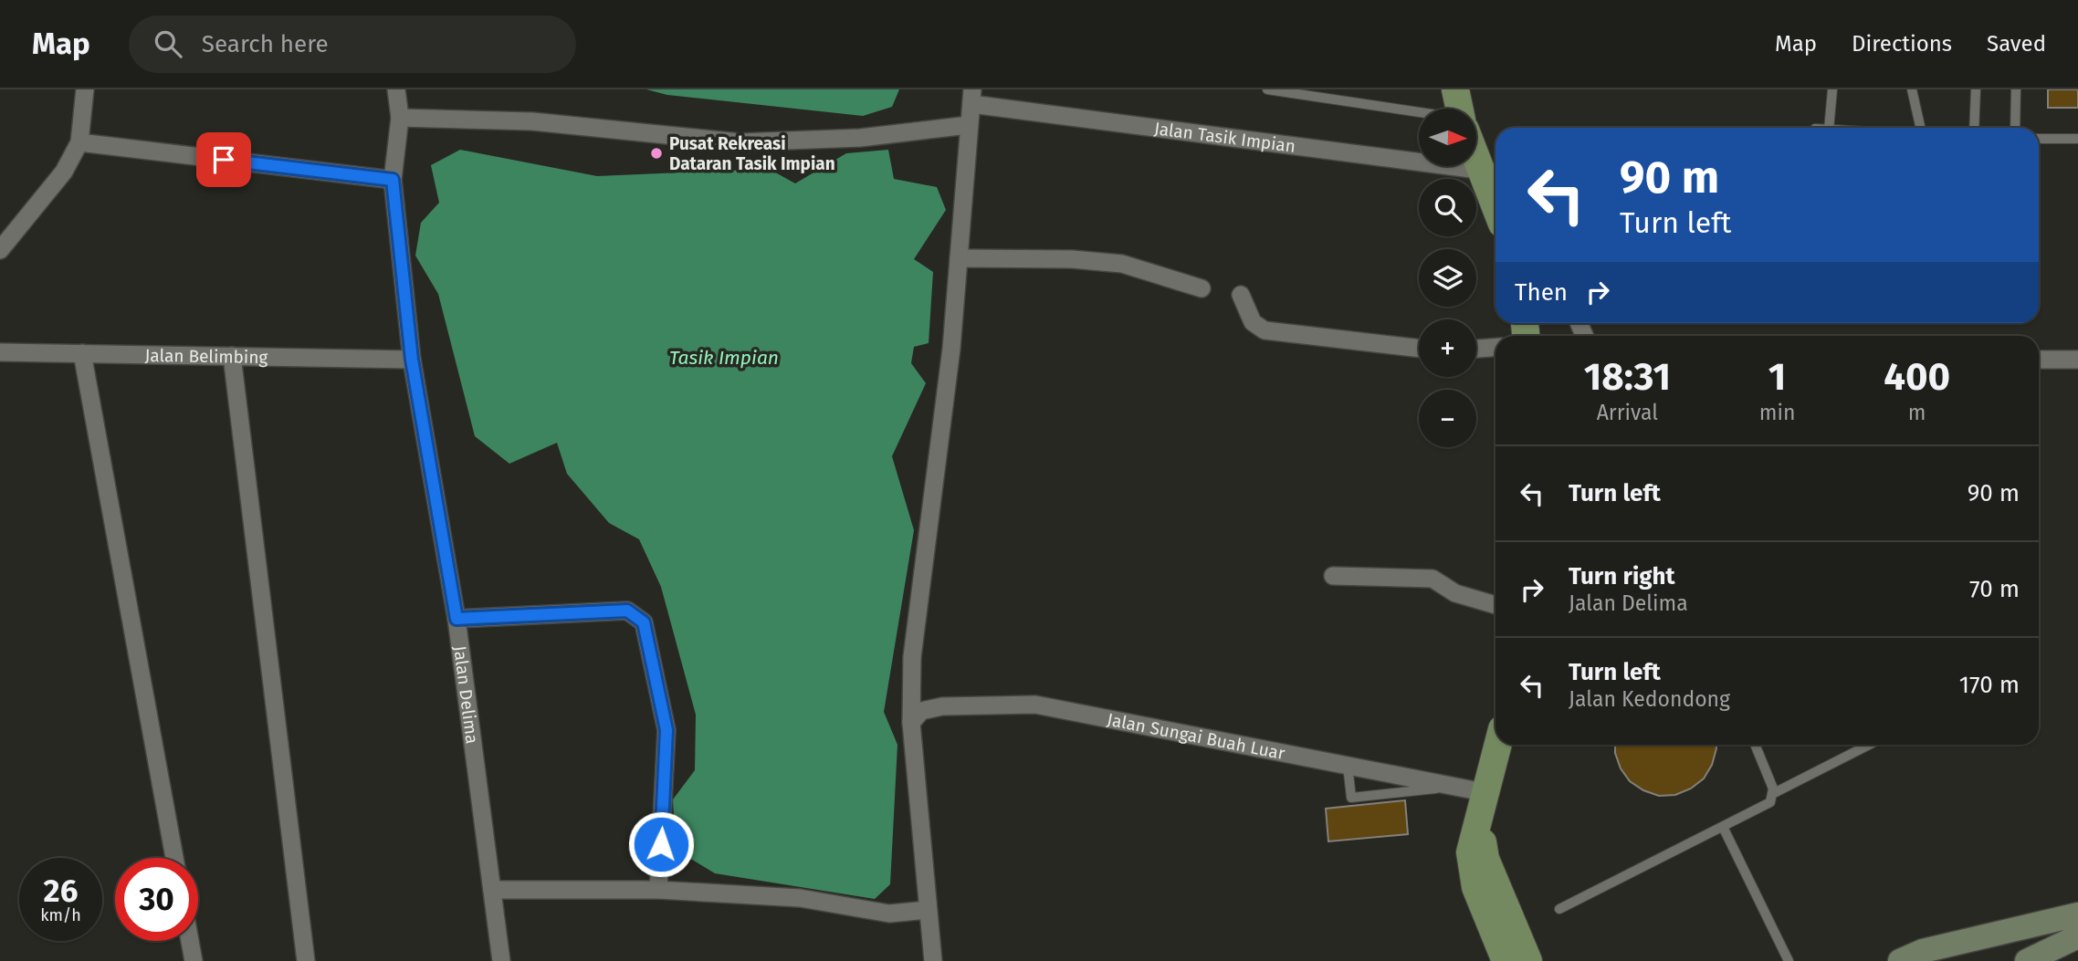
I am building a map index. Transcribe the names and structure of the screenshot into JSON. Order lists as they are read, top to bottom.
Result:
{
  "streets": {
    "street": [
      "Jalan Tasik Impian",
      "Jalan Belimbing",
      "Jalan Delima",
      "Jalan Sungai Buah Luar"
    ]
  },
  "crossings": [
    ["Jalan Belimbing", "Jalan Delima"]
  ],
  "water": ["Tasik Impian"],
  "places": ["Pusat Rekreasi Dataran Tasik Impian"],
  "north": "right",
  "page": {
    "header": "Map",
    "search": "Search here",
    "nav": ["Map", "Directions", "Saved"],
    "map_buttons": ["+", "−"],
    "turn": ["90 m", "Turn left"],
    "then": "Then",
    "eta": [
      "18:31",
      "Arrival",
      "1",
      "min",
      "400",
      "m"
    ],
    "list": [
      {
        "name": "Turn left",
        "value": "90 m"
      },
      {
        "name": "Turn right",
        "note": "Jalan Delima",
        "value": "70 m"
      },
      {
        "name": "Turn left",
        "note": "Jalan Kedondong",
        "value": "170 m"
      }
    ],
    "speed": "26 km/h",
    "limit": "30"
  }
}
